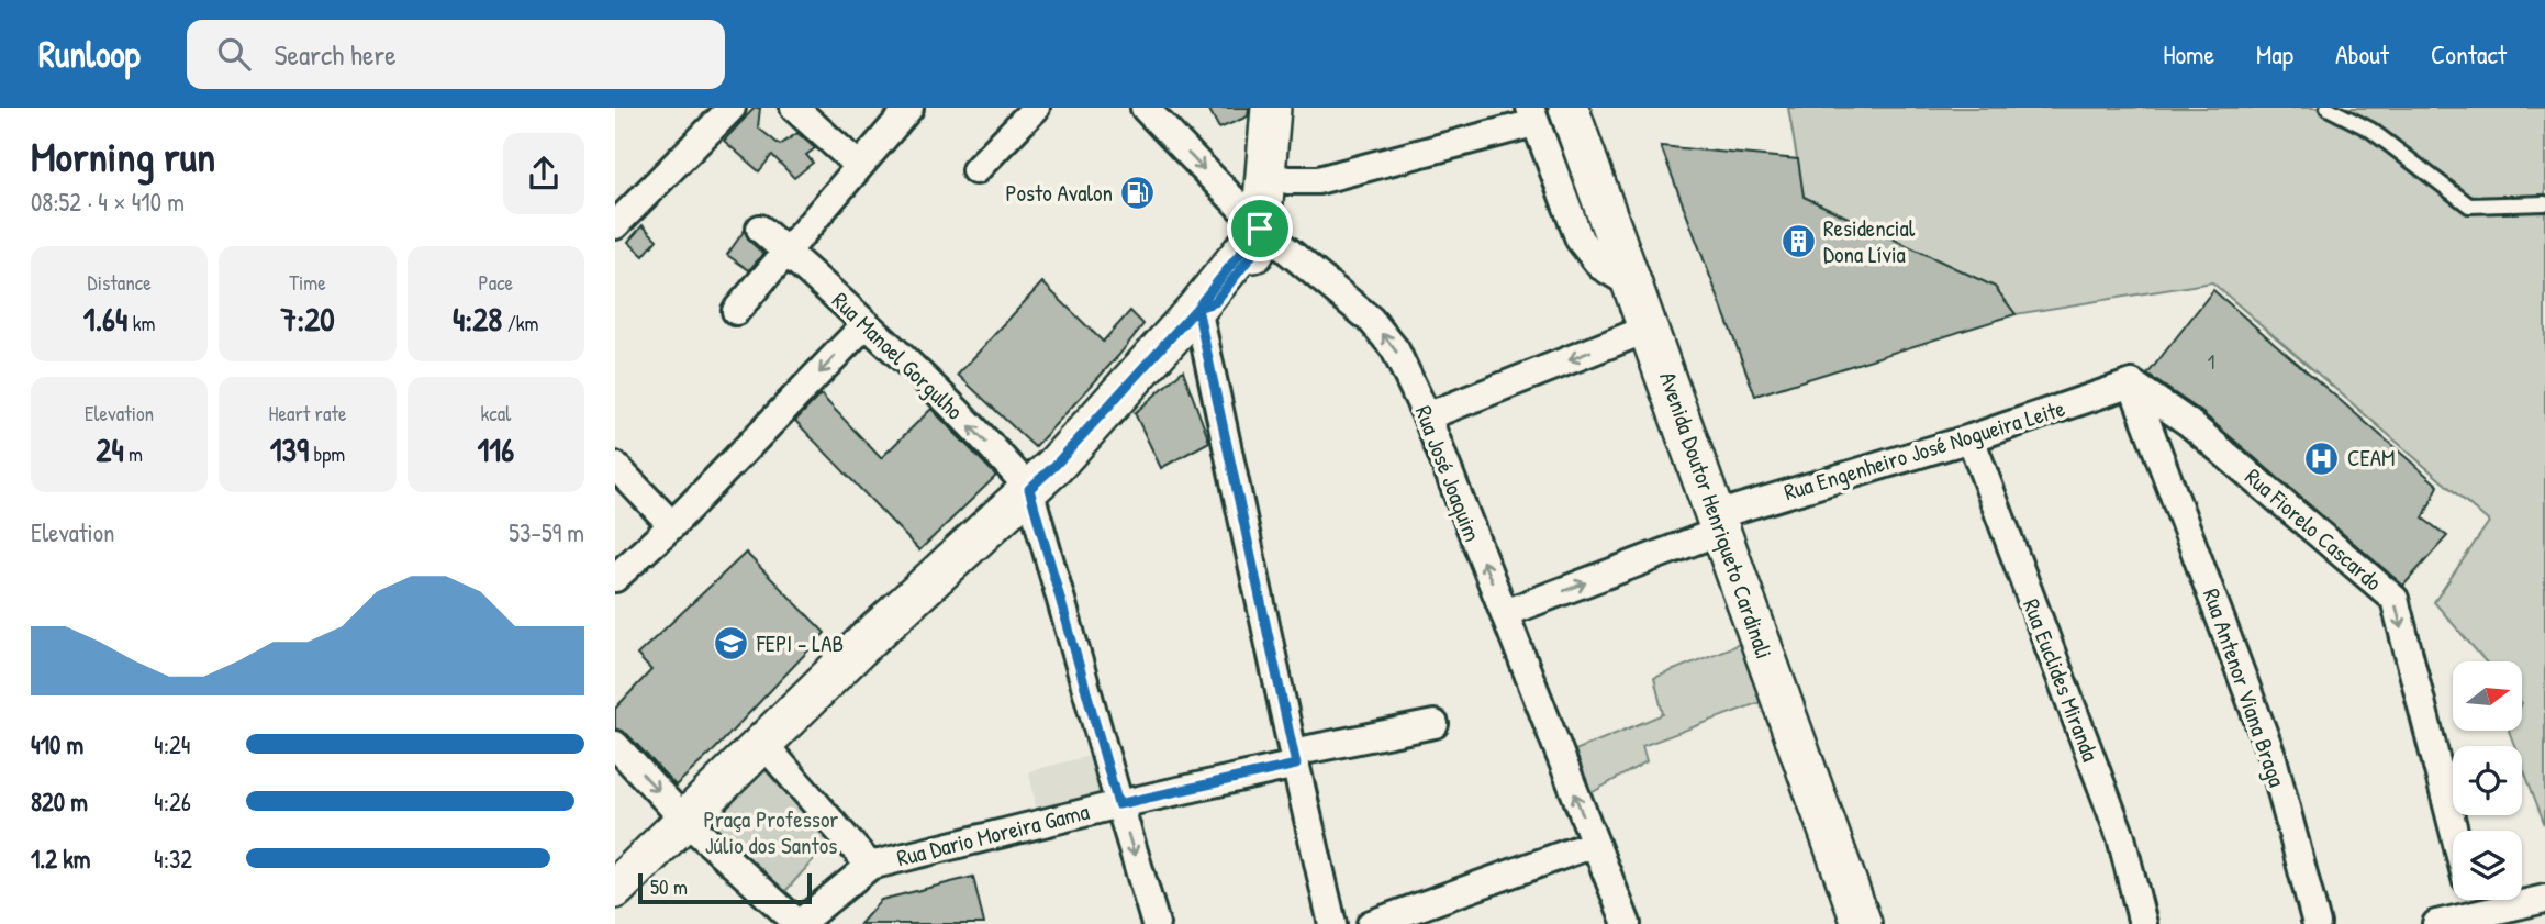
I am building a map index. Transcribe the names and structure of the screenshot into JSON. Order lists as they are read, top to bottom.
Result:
{
  "streets": {
    "main road": ["Avenida Doutor Henriqueto Cardinali"],
    "street": [
      "Rua Manoel Gorgulho",
      "Rua Engenheiro José Nogueira Leite",
      "Rua José Joaquim",
      "Rua Fiorelo Cascardo",
      "Rua Euclides Miranda",
      "Rua Antenor Viana Braga",
      "Rua Dario Moreira Gama"
    ]
  },
  "crossings": [
    ["Rua Engenheiro José Nogueira Leite", "Rua José Joaquim"],
    ["Rua Engenheiro José Nogueira Leite", "Avenida Doutor Henriqueto Cardinali"],
    ["Rua Engenheiro José Nogueira Leite", "Rua Fiorelo Cascardo"],
    ["Rua Engenheiro José Nogueira Leite", "Rua Euclides Miranda"],
    ["Rua Engenheiro José Nogueira Leite", "Rua Antenor Viana Braga"],
    ["Rua Fiorelo Cascardo", "Rua Antenor Viana Braga"]
  ],
  "one_way": ["Rua Manoel Gorgulho", "Rua Fiorelo Cascardo"],
  "parks": ["Praça Professor Júlio dos Santos"],
  "places": {
    "fuel station": ["Posto Avalon"],
    "building": ["Residencial Dona Lívia"],
    "hospital": ["CEAM"],
    "school or university": ["FEPI - LAB"]
  },
  "house_numbers": ["1"],
  "scale_bar": "50 m",
  "north": "right",
  "page": {
    "header": "Runloop",
    "search": "Search here",
    "nav": [
      "Home",
      "Map",
      "About",
      "Contact"
    ],
    "heading": ["Morning run", "08:52 · 4 × 410 m"],
    "stats": [
      ["Distance", "1.64 km"],
      ["Time", "7:20"],
      ["Pace", "4:28 /km"],
      ["Elevation", "24 m"],
      ["Heart rate", "139 bpm"],
      ["kcal", "116"]
    ],
    "chart": ["Elevation", "53–59 m"],
    "list": [
      {
        "name": "410 m",
        "note": "4:24"
      },
      {
        "name": "820 m",
        "note": "4:26"
      },
      {
        "name": "1.2 km",
        "note": "4:32"
      }
    ],
    "scale": "50 m"
  }
}
